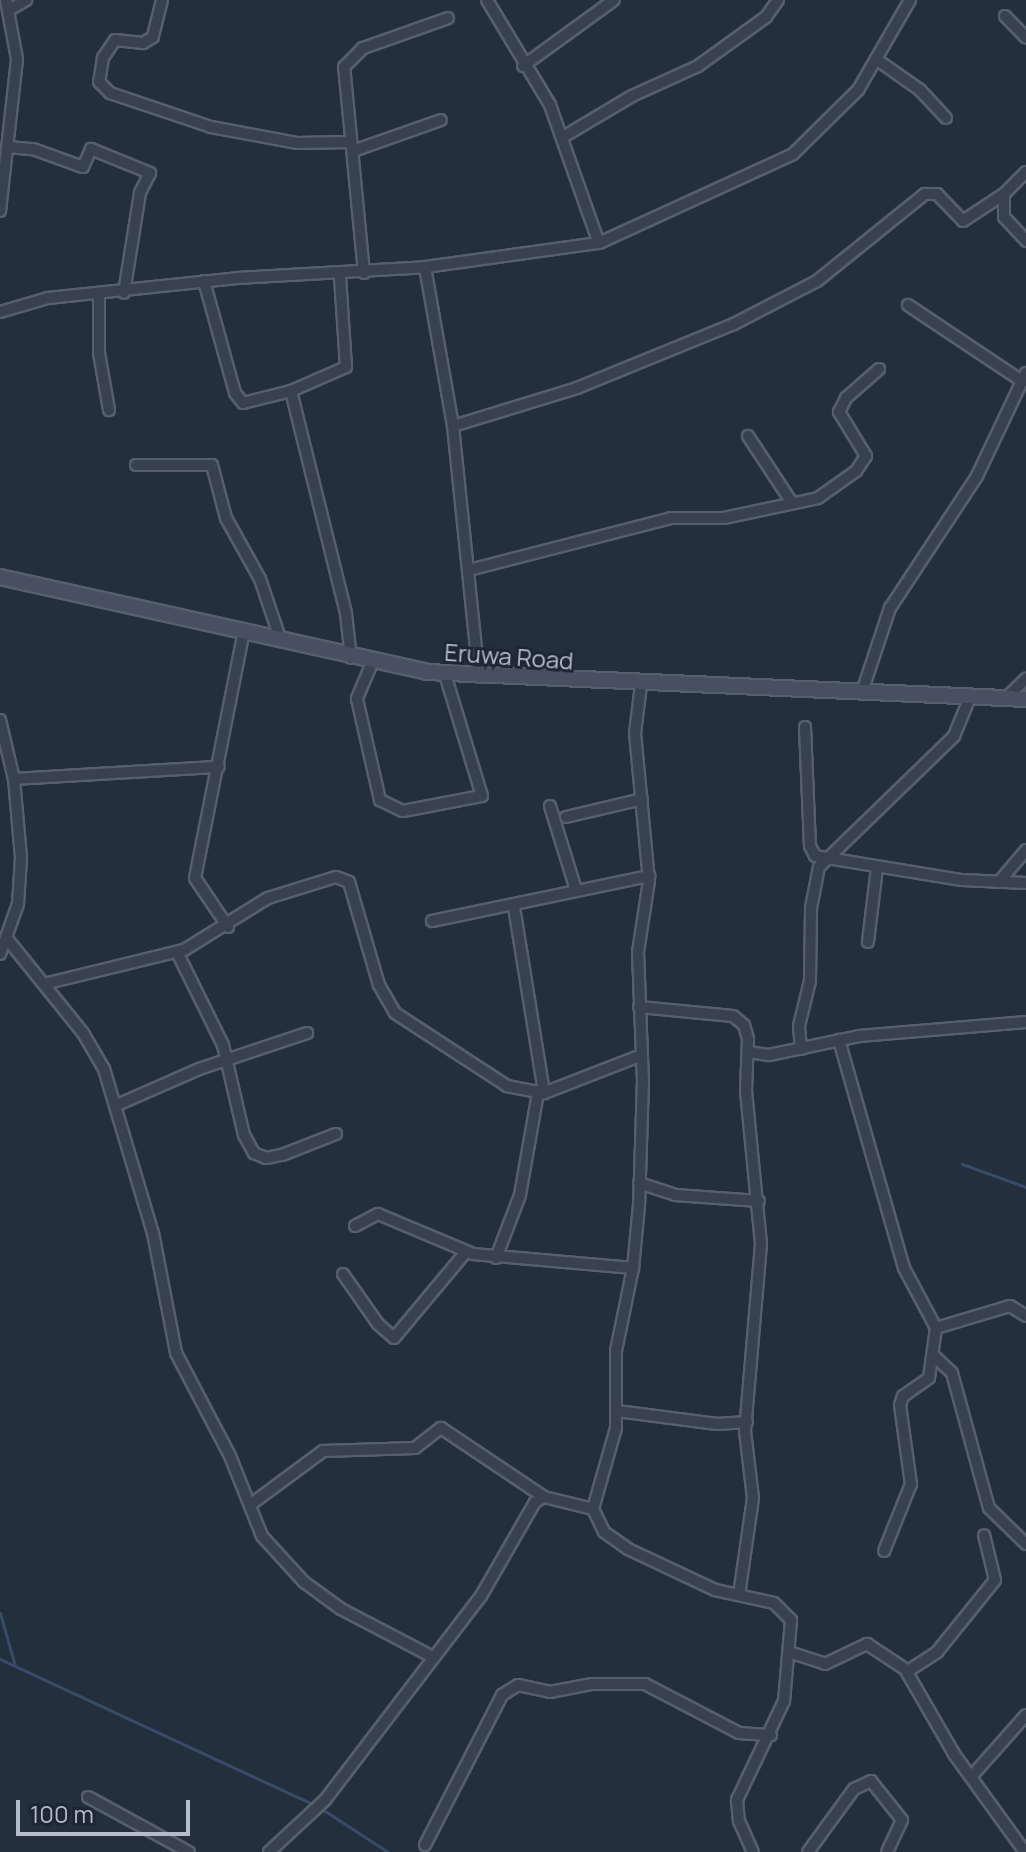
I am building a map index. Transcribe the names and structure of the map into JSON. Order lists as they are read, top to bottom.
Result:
{
  "streets": {
    "main road": ["Eruwa Road"]
  },
  "scale_bar": "100 m"
}
